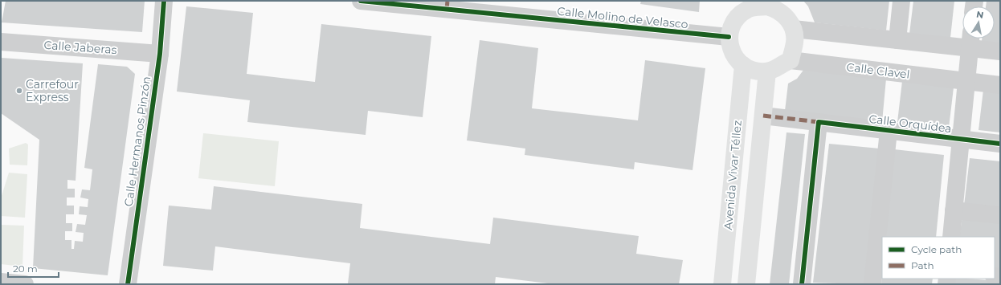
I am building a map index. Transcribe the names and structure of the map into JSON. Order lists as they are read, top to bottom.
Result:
{
  "streets": {
    "street": [
      "Calle Molino de Velasco",
      "Calle Jaberas",
      "Calle Clavel",
      "Calle Orquídea",
      "Calle Hermanos Pinzón",
      "Avenida Vivar Téllez"
    ]
  },
  "crossings": [
    ["Calle Molino de Velasco", "Calle Clavel"],
    ["Calle Molino de Velasco", "Avenida Vivar Téllez"],
    ["Calle Jaberas", "Calle Hermanos Pinzón"],
    ["Calle Clavel", "Avenida Vivar Téllez"],
    ["Calle Orquídea", "Avenida Vivar Téllez"]
  ],
  "places": ["Carrefour Express"],
  "legend": ["Cycle path", "Path"],
  "scale_bar": "20 m",
  "north": "top"
}
